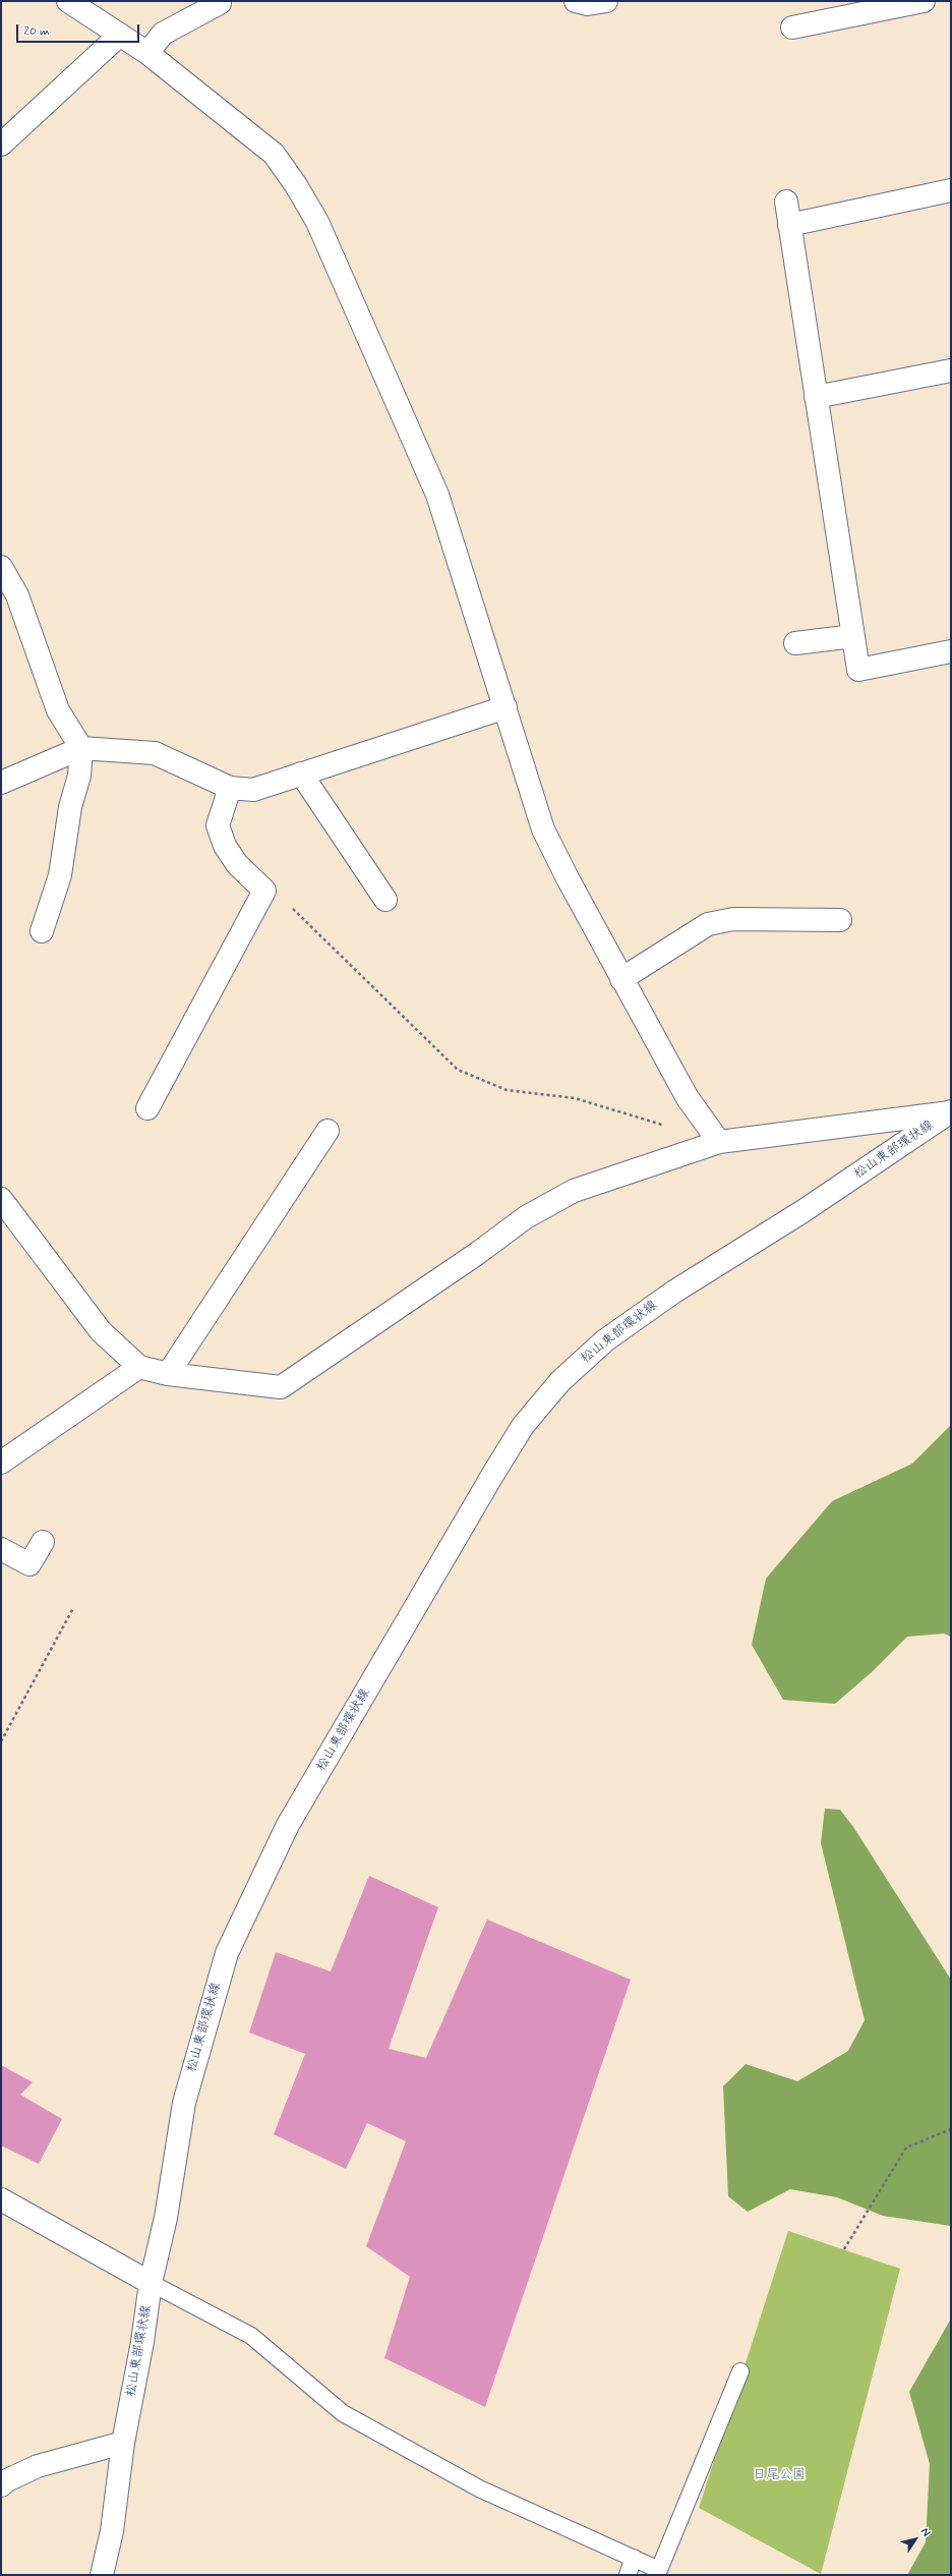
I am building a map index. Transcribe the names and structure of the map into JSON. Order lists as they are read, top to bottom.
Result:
{
  "streets": {
    "street": ["松山東部環状線"]
  },
  "parks": ["日尾公園"],
  "scale_bar": "20 m",
  "north": "top right"
}
